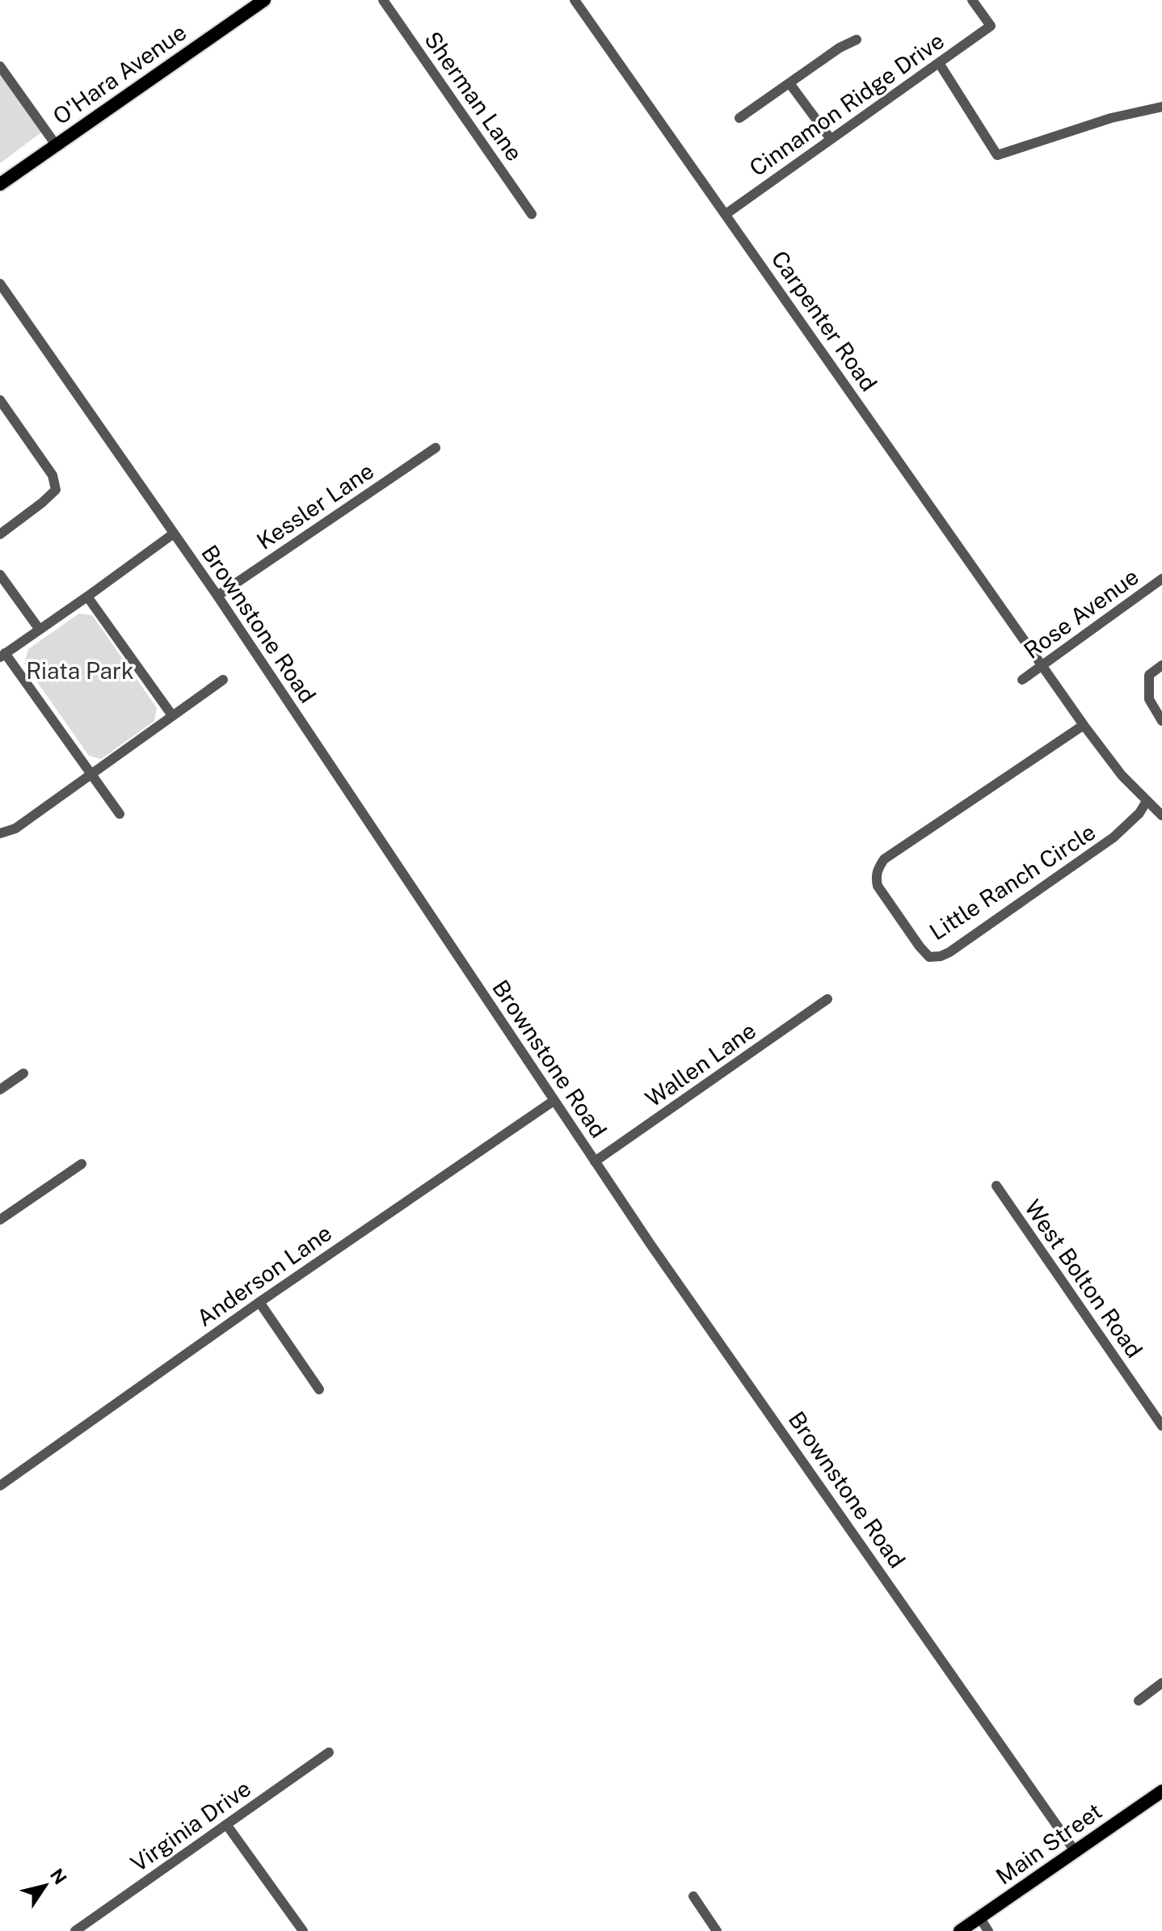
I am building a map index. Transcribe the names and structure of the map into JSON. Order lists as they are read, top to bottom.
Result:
{
  "streets": {
    "main road": ["O'Hara Avenue", "Main Street"],
    "street": [
      "Sherman Lane",
      "Cinnamon Ridge Drive",
      "Carpenter Road",
      "Kessler Lane",
      "Rose Avenue",
      "Brownstone Road",
      "Little Ranch Circle",
      "Wallen Lane",
      "Anderson Lane",
      "West Bolton Road",
      "Virginia Drive"
    ]
  },
  "crossings": [
    ["Cinnamon Ridge Drive", "Carpenter Road"],
    ["Carpenter Road", "Rose Avenue"],
    ["Carpenter Road", "Little Ranch Circle"],
    ["Kessler Lane", "Brownstone Road"],
    ["Brownstone Road", "Wallen Lane"],
    ["Brownstone Road", "Anderson Lane"],
    ["Brownstone Road", "Main Street"]
  ],
  "parks": ["Riata Park"],
  "north": "top right"
}
